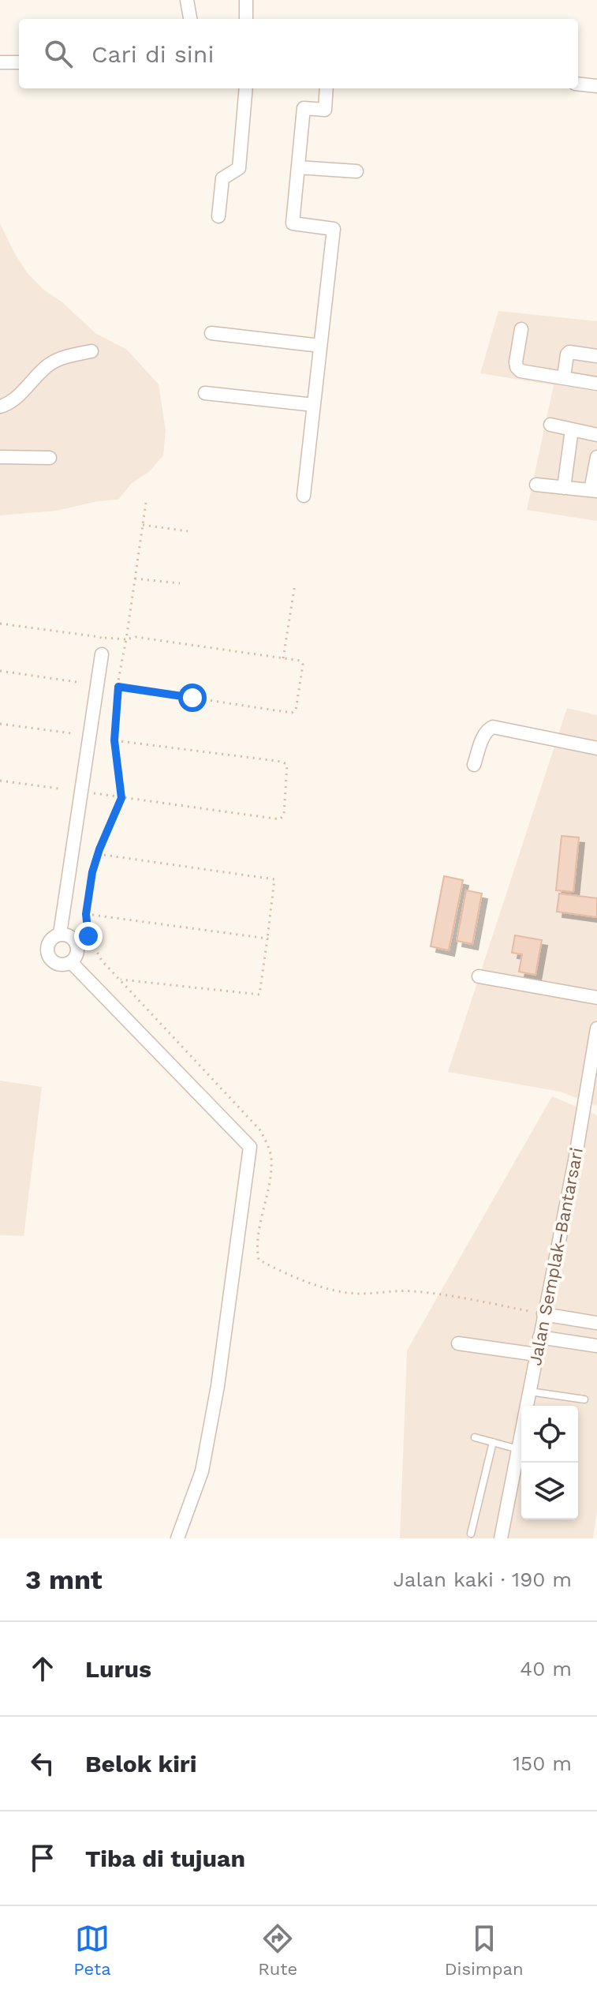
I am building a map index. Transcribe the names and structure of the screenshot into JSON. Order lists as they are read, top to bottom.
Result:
{
  "streets": {
    "street": ["Jalan Semplak–Bantarsari"]
  },
  "page": {
    "search": "Cari di sini",
    "heading": ["3 mnt", "Jalan kaki · 190 m"],
    "list": [
      ["Lurus", "40 m"],
      ["Belok kiri", "150 m"],
      "Tiba di tujuan"
    ],
    "nav": ["Peta", "Rute", "Disimpan"]
  }
}
